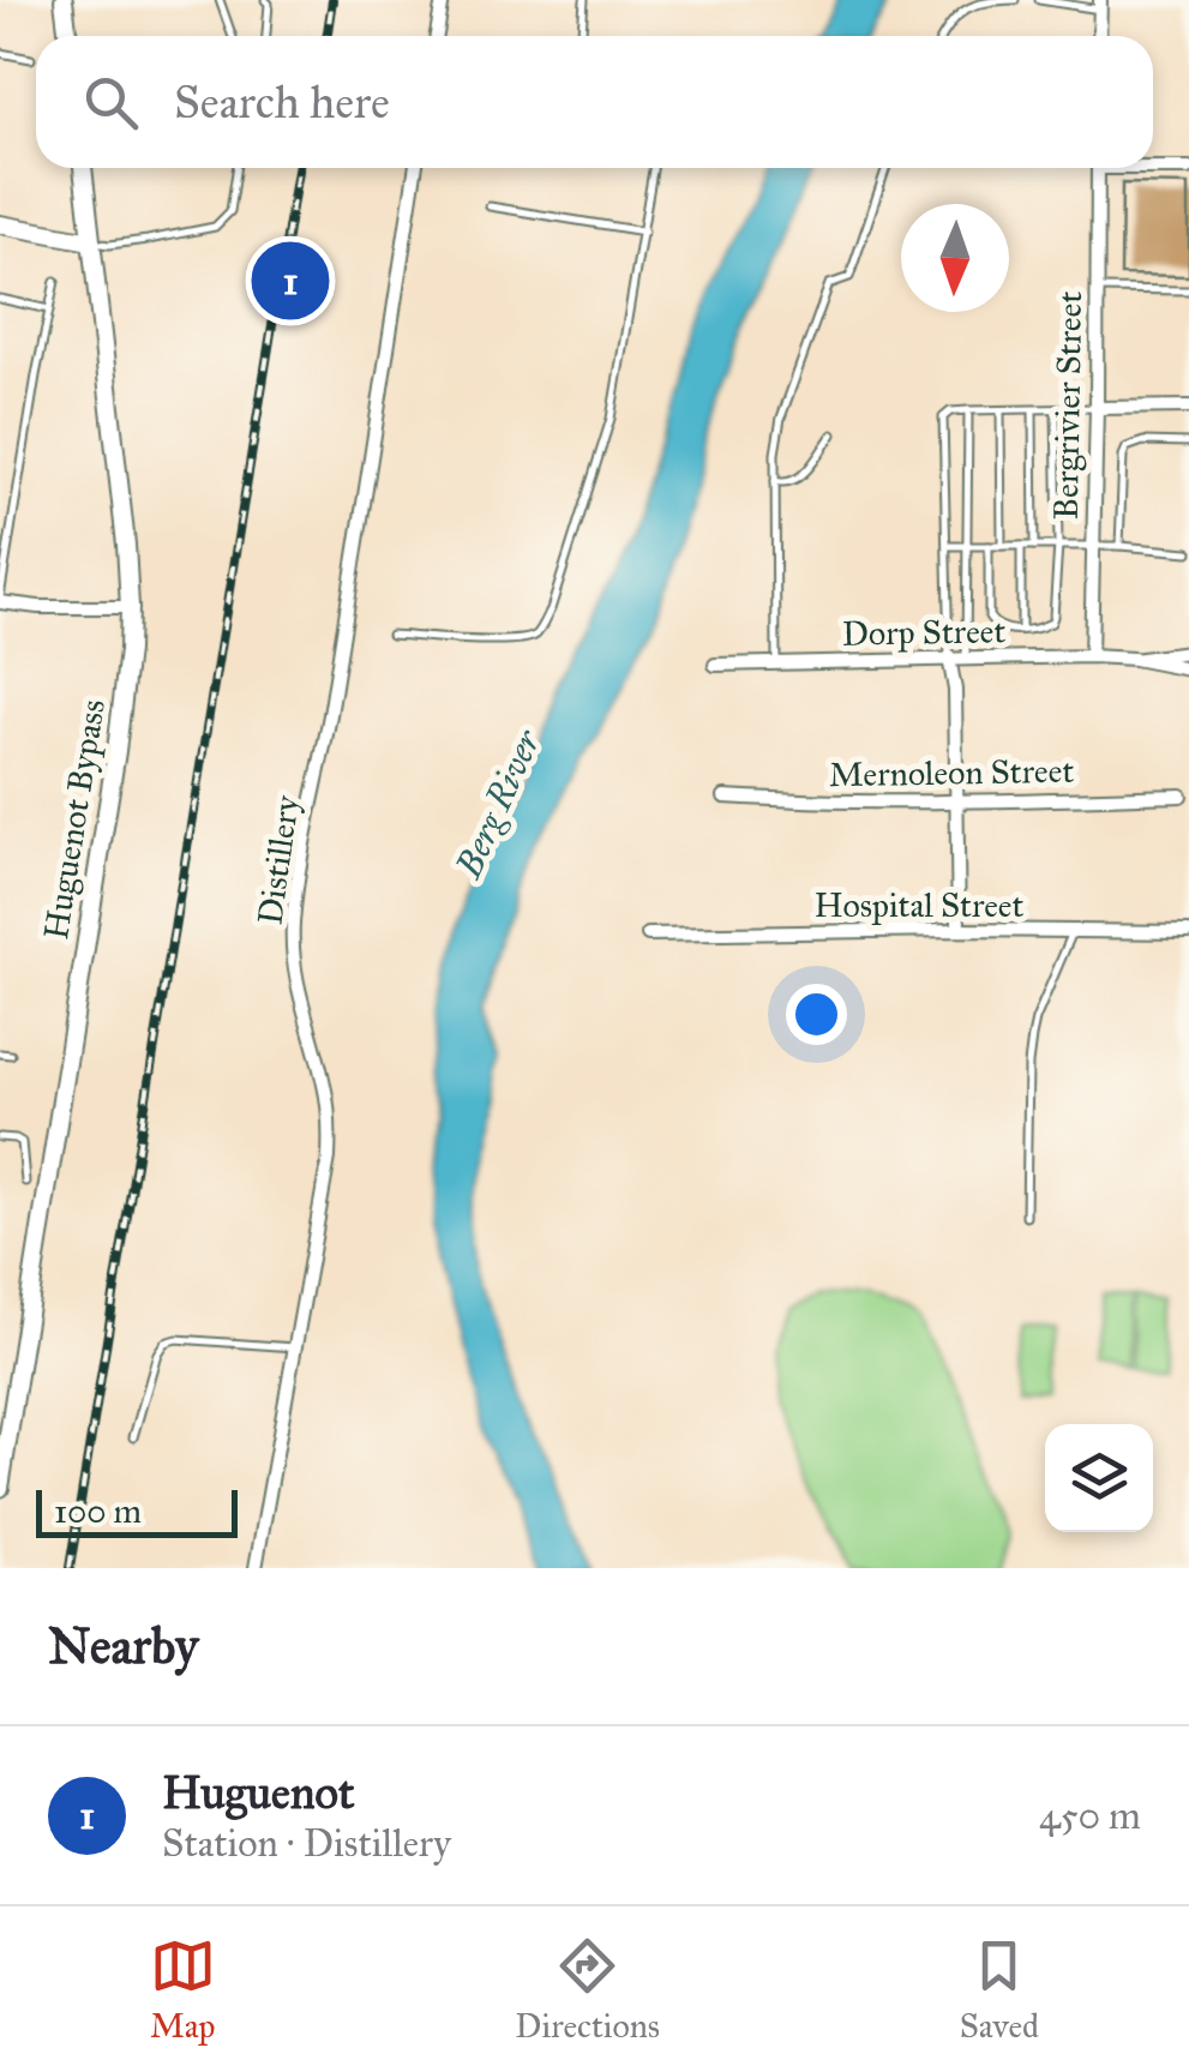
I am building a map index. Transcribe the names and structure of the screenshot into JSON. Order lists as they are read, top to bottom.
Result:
{
  "streets": {
    "main road": ["Huguenot Bypass"],
    "street": [
      "Bergrivier Street",
      "Dorp Street",
      "Mernoleon Street",
      "Distillery",
      "Hospital Street"
    ]
  },
  "crossings": [
    ["Bergrivier Street", "Dorp Street"]
  ],
  "water": ["Berg River"],
  "scale_bar": "100 m",
  "north": "bottom",
  "page": {
    "search": "Search here",
    "pins": "1",
    "scale": "100 m",
    "heading": "Nearby",
    "list": [
      {
        "mark": "1",
        "name": "Huguenot",
        "note": "Station · Distillery",
        "value": "450 m"
      }
    ],
    "nav": ["Map", "Directions", "Saved"]
  }
}
